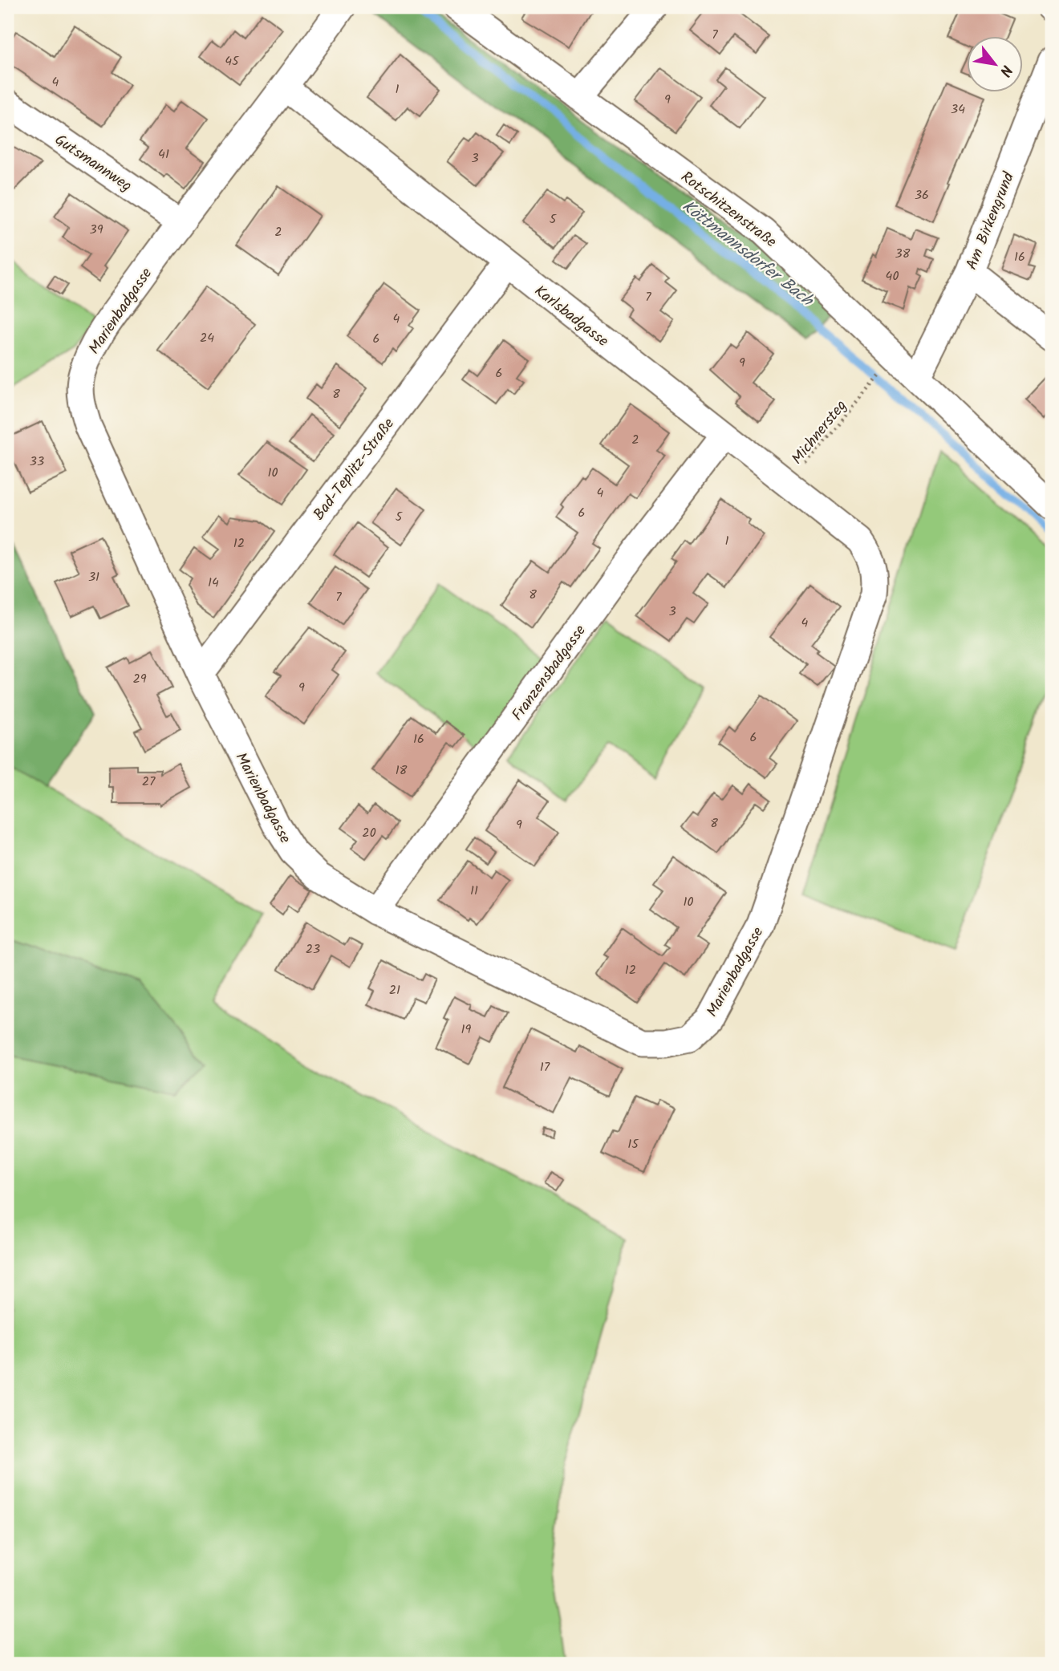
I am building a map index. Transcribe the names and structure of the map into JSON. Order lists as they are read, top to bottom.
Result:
{
  "streets": {
    "street": [
      "Gutsmannweg",
      "Rotschitzenstraße",
      "Am Birkengrund",
      "Marienbadgasse",
      "Karlsbadgasse",
      "Bad-Teplitz-Straße",
      "Franzensbadgasse"
    ],
    "path": ["Michnersteg"]
  },
  "crossings": [
    ["Gutsmannweg", "Marienbadgasse"],
    ["Rotschitzenstraße", "Am Birkengrund"],
    ["Marienbadgasse", "Karlsbadgasse"],
    ["Marienbadgasse", "Bad-Teplitz-Straße"],
    ["Marienbadgasse", "Franzensbadgasse"],
    ["Karlsbadgasse", "Michnersteg"],
    ["Karlsbadgasse", "Bad-Teplitz-Straße"],
    ["Karlsbadgasse", "Franzensbadgasse"]
  ],
  "water": ["Köttmannsdorfer Bach"],
  "house_numbers": [
    "7",
    "45",
    "4",
    "1",
    "9",
    "34",
    "41",
    "3",
    "36",
    "5",
    "39",
    "2",
    "38",
    "16",
    "40",
    "7",
    "4",
    "24",
    "6",
    "9",
    "6",
    "8",
    "2",
    "33",
    "10",
    "4",
    "6",
    "5",
    "1",
    "12",
    "31",
    "14",
    "8",
    "7",
    "3",
    "4",
    "29",
    "9",
    "6",
    "16",
    "18",
    "27",
    "8",
    "9",
    "20",
    "11",
    "10",
    "23",
    "12",
    "21",
    "19",
    "17",
    "15"
  ],
  "north": "bottom right"
}
